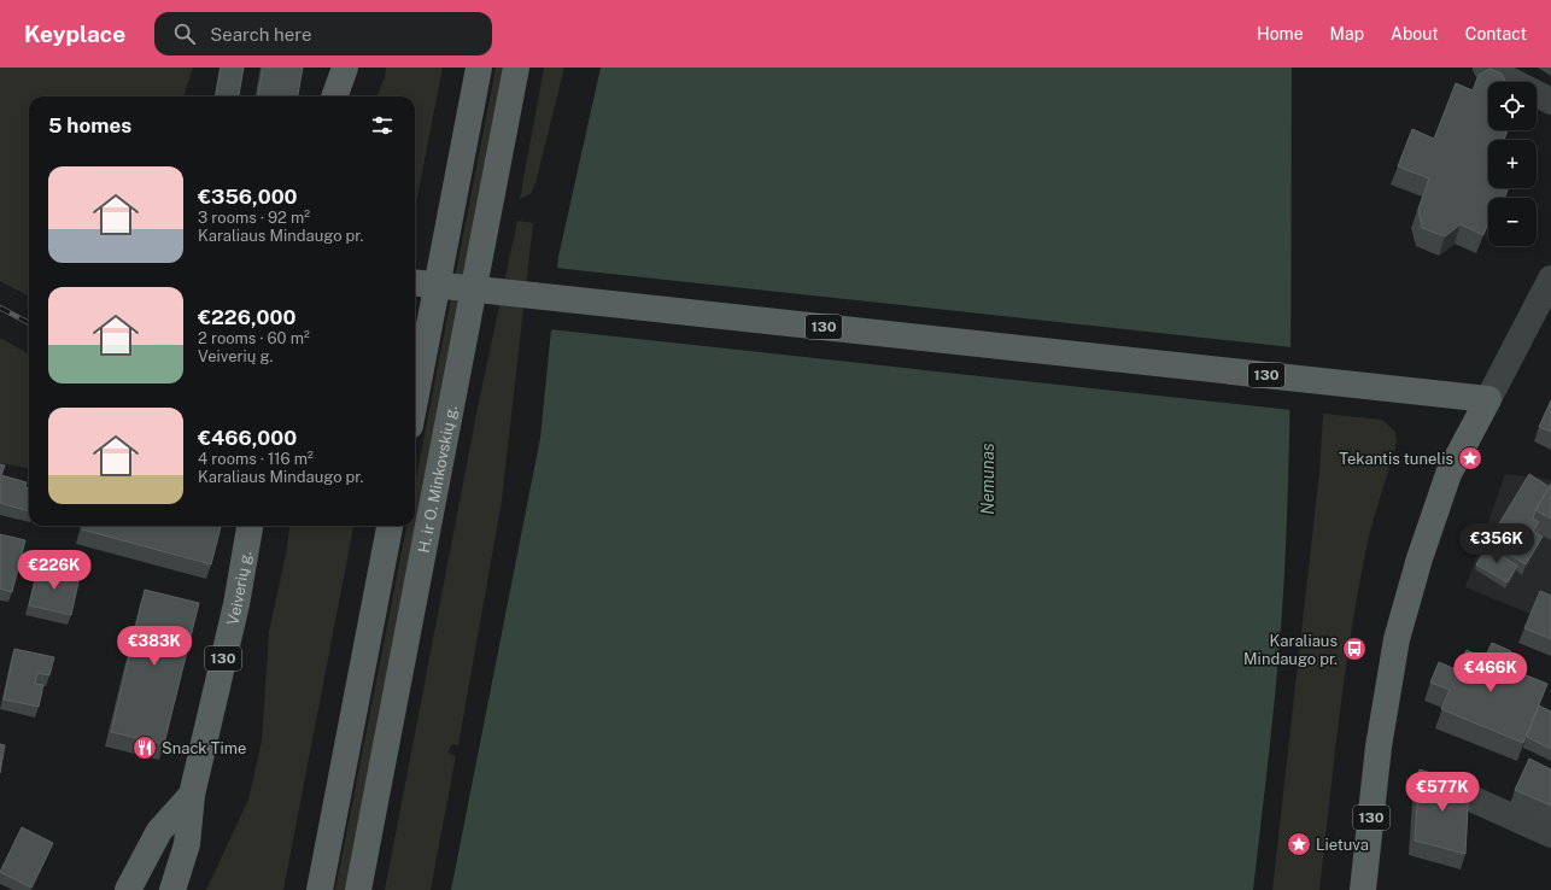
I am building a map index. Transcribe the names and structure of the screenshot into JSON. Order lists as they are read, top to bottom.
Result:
{
  "streets": {
    "main road": ["130", "H. ir O. Minkovskių g.", "Veiverių g."]
  },
  "water": ["Nemunas"],
  "places": {
    "place": ["Tekantis tunelis", "Lietuva"],
    "bus stop": ["Karaliaus Mindaugo pr."],
    "restaurant": ["Snack Time"]
  },
  "page": {
    "header": "Keyplace",
    "search": "Search here",
    "nav": [
      "Home",
      "Map",
      "About",
      "Contact"
    ],
    "map_buttons": ["+", "−"],
    "heading": "5 homes",
    "list": [
      {
        "name": "€356,000",
        "note": "3 rooms · 92 m² · Karaliaus Mindaugo pr."
      },
      {
        "name": "€226,000",
        "note": "2 rooms · 60 m² · Veiverių g."
      },
      {
        "name": "€466,000",
        "note": "4 rooms · 116 m² · Karaliaus Mindaugo pr."
      }
    ],
    "price": [
      "€356K",
      "€226K",
      "€383K",
      "€466K",
      "€577K"
    ]
  }
}
